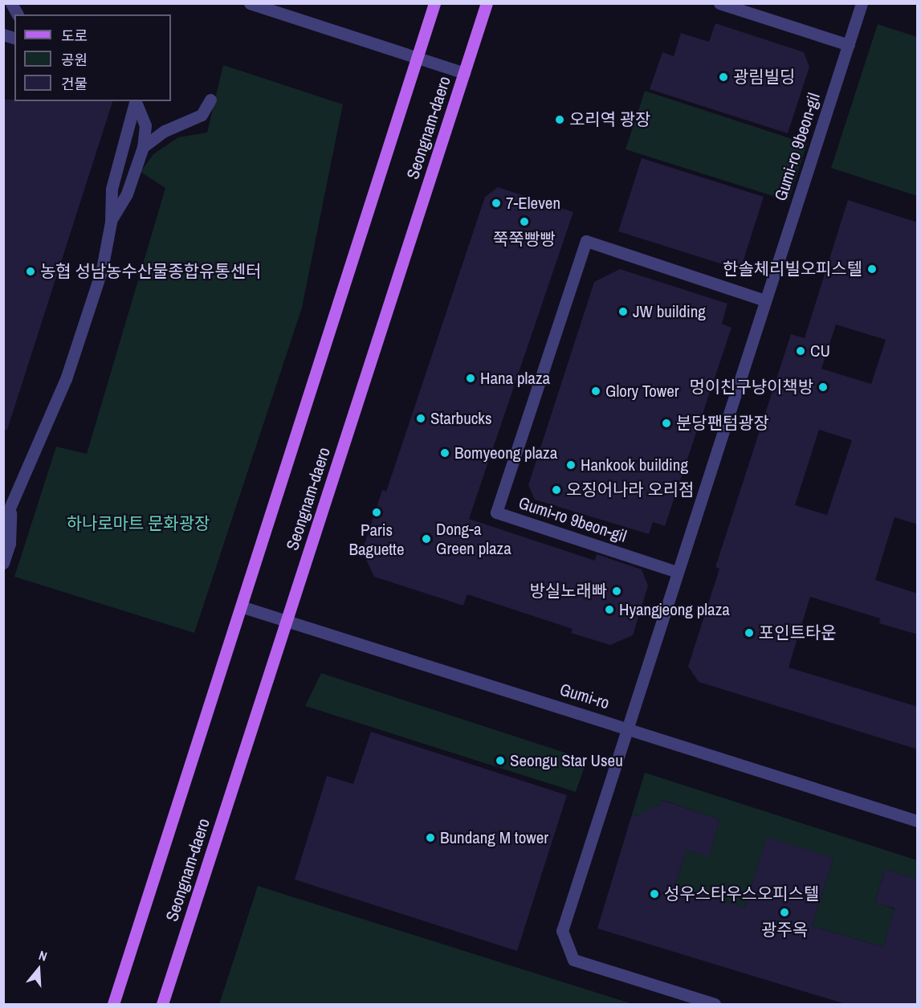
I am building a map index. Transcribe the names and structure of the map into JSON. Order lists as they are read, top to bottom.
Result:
{
  "streets": {
    "main road": ["Seongnam-daero"],
    "street": ["Gumi-ro 9beon-gil", "Gumi-ro"]
  },
  "crossings": [
    ["Seongnam-daero", "Gumi-ro"],
    ["Gumi-ro 9beon-gil", "Gumi-ro"]
  ],
  "parks": ["하나로마트 문화광장"],
  "places": [
    "광림빌딩",
    "오리역 광장",
    "7-Eleven",
    "쭉쭉빵빵",
    "한솔체리빌오피스텔",
    "농협 성남농수산물종합유통센터",
    "JW building",
    "CU",
    "Hana plaza",
    "멍이친구냥이책방",
    "Glory Tower",
    "Starbucks",
    "분당팬텀광장",
    "Bomyeong plaza",
    "Hankook building",
    "오징어나라 오리점",
    "Paris Baguette",
    "Dong-a Green plaza",
    "방실노래빠",
    "Hyangjeong plaza",
    "포인트타운",
    "Seongu Star Useu",
    "Bundang M tower",
    "성우스타우스오피스텔",
    "광주옥"
  ],
  "legend": ["도로", "공원", "건물"],
  "north": "top"
}
